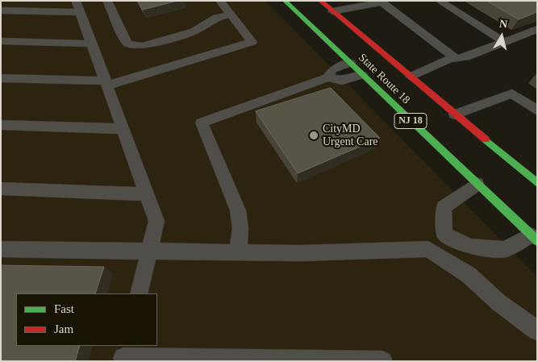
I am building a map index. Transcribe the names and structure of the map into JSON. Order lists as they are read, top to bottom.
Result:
{
  "streets": {
    "highway": ["State Route 18", "NJ 18"]
  },
  "places": ["CityMD Urgent Care"],
  "legend": ["Fast", "Jam"],
  "north": "top"
}
